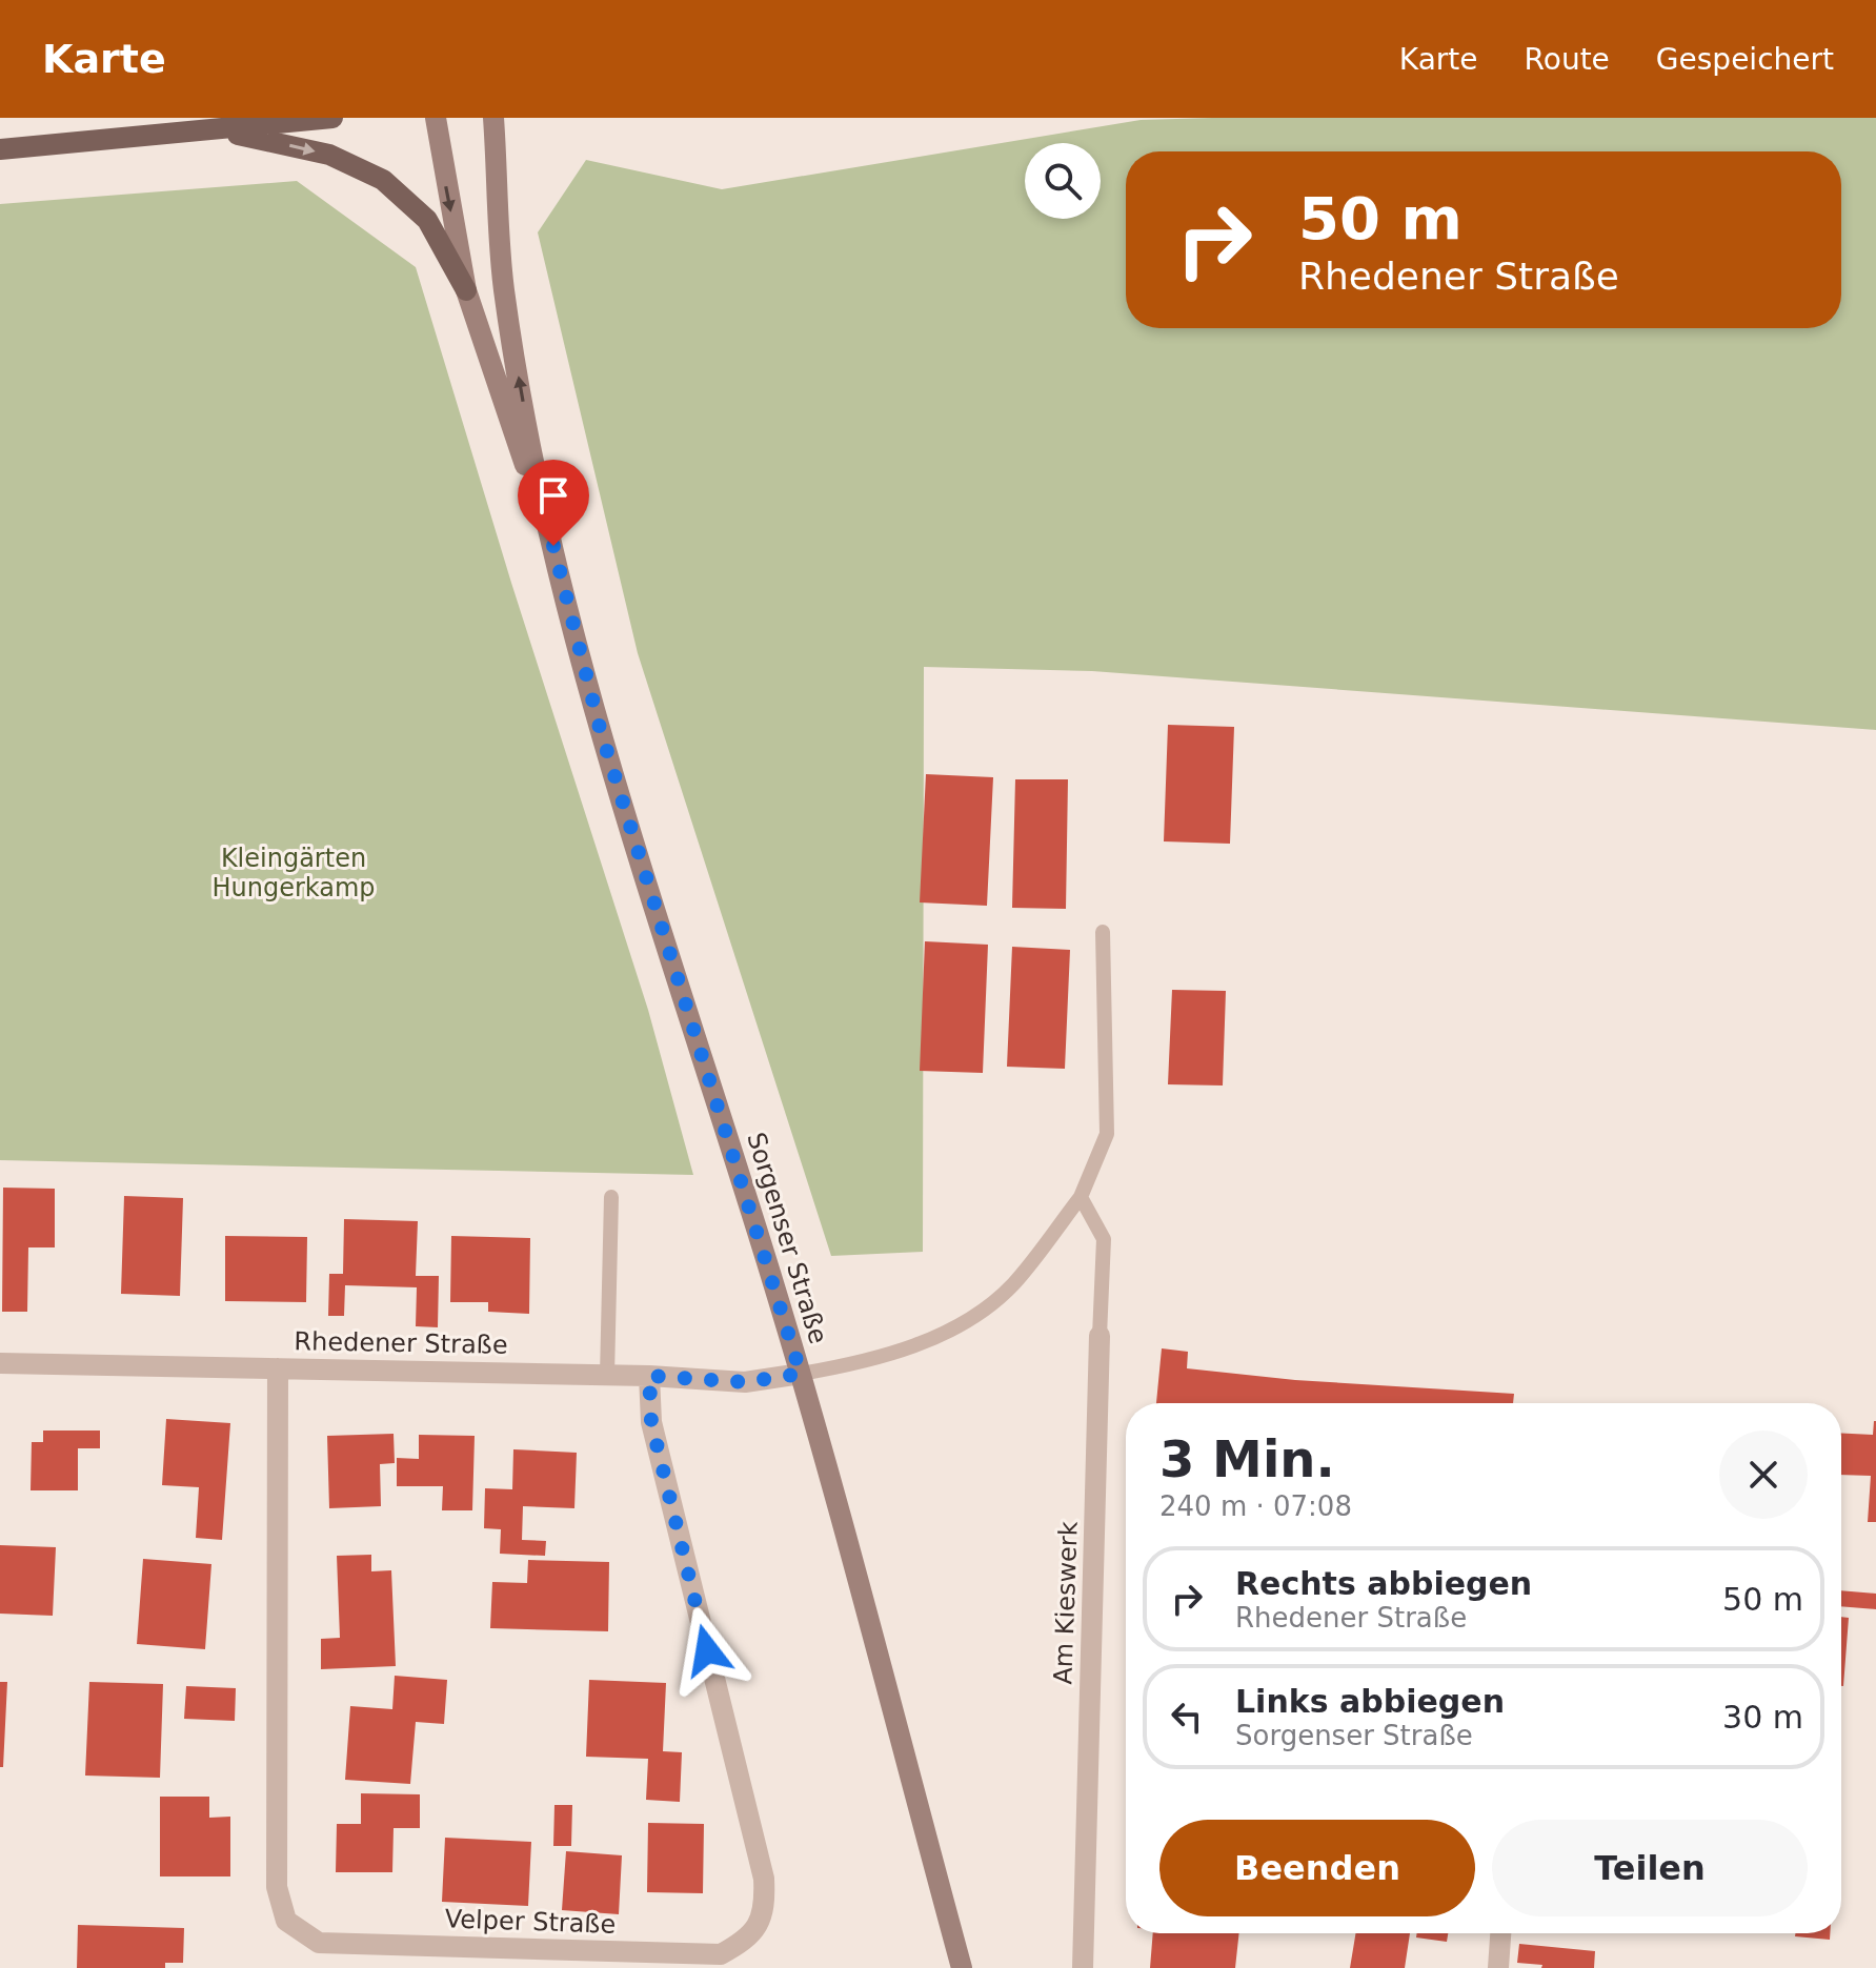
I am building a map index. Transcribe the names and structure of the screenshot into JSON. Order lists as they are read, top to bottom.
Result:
{
  "streets": {
    "main road": ["Sorgenser Straße"],
    "street": ["Rhedener Straße", "Am Kieswerk", "Velper Straße"]
  },
  "crossings": [
    ["Sorgenser Straße", "Rhedener Straße"],
    ["Rhedener Straße", "Velper Straße"]
  ],
  "parks": ["Kleingärten Hungerkamp"],
  "page": {
    "header": "Karte",
    "nav": ["Karte", "Route", "Gespeichert"],
    "turn": ["50 m", "Rhedener Straße"],
    "heading": ["3 Min.", "240 m · 07:08"],
    "list": [
      {
        "name": "Rechts abbiegen",
        "note": "Rhedener Straße",
        "value": "50 m"
      },
      {
        "name": "Links abbiegen",
        "note": "Sorgenser Straße",
        "value": "30 m"
      }
    ],
    "buttons": ["Beenden", "Teilen"]
  }
}
